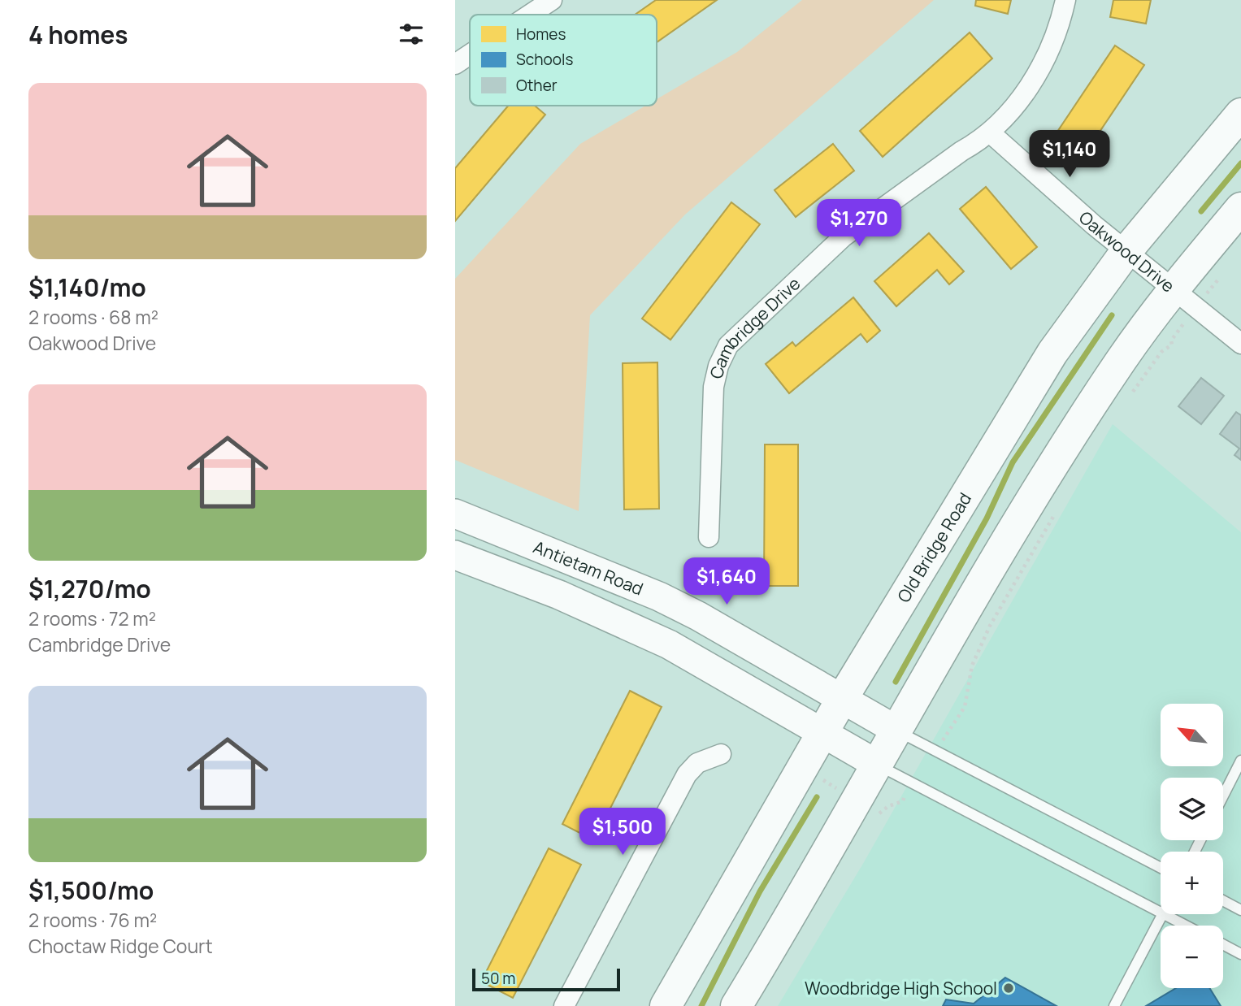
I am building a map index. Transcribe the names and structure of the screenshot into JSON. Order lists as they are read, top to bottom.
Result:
{
  "streets": {
    "main road": ["Old Bridge Road"],
    "street": ["Oakwood Drive", "Cambridge Drive", "Antietam Road"]
  },
  "crossings": [
    ["Oakwood Drive", "Cambridge Drive"],
    ["Oakwood Drive", "Old Bridge Road"],
    ["Old Bridge Road", "Antietam Road"]
  ],
  "places": ["Woodbridge High School"],
  "legend": ["Homes", "Schools", "Other"],
  "scale_bar": "50 m",
  "north": "top left",
  "page": {
    "heading": "4 homes",
    "list": [
      {
        "name": "$1,140/mo",
        "note": "2 rooms · 68 m² · Oakwood Drive"
      },
      {
        "name": "$1,270/mo",
        "note": "2 rooms · 72 m² · Cambridge Drive"
      },
      {
        "name": "$1,500/mo",
        "note": "2 rooms · 76 m² · Choctaw Ridge Court"
      }
    ],
    "price": [
      "$1,140",
      "$1,270",
      "$1,640",
      "$1,500"
    ],
    "map_buttons": ["+", "−"],
    "scale": "50 m"
  }
}
